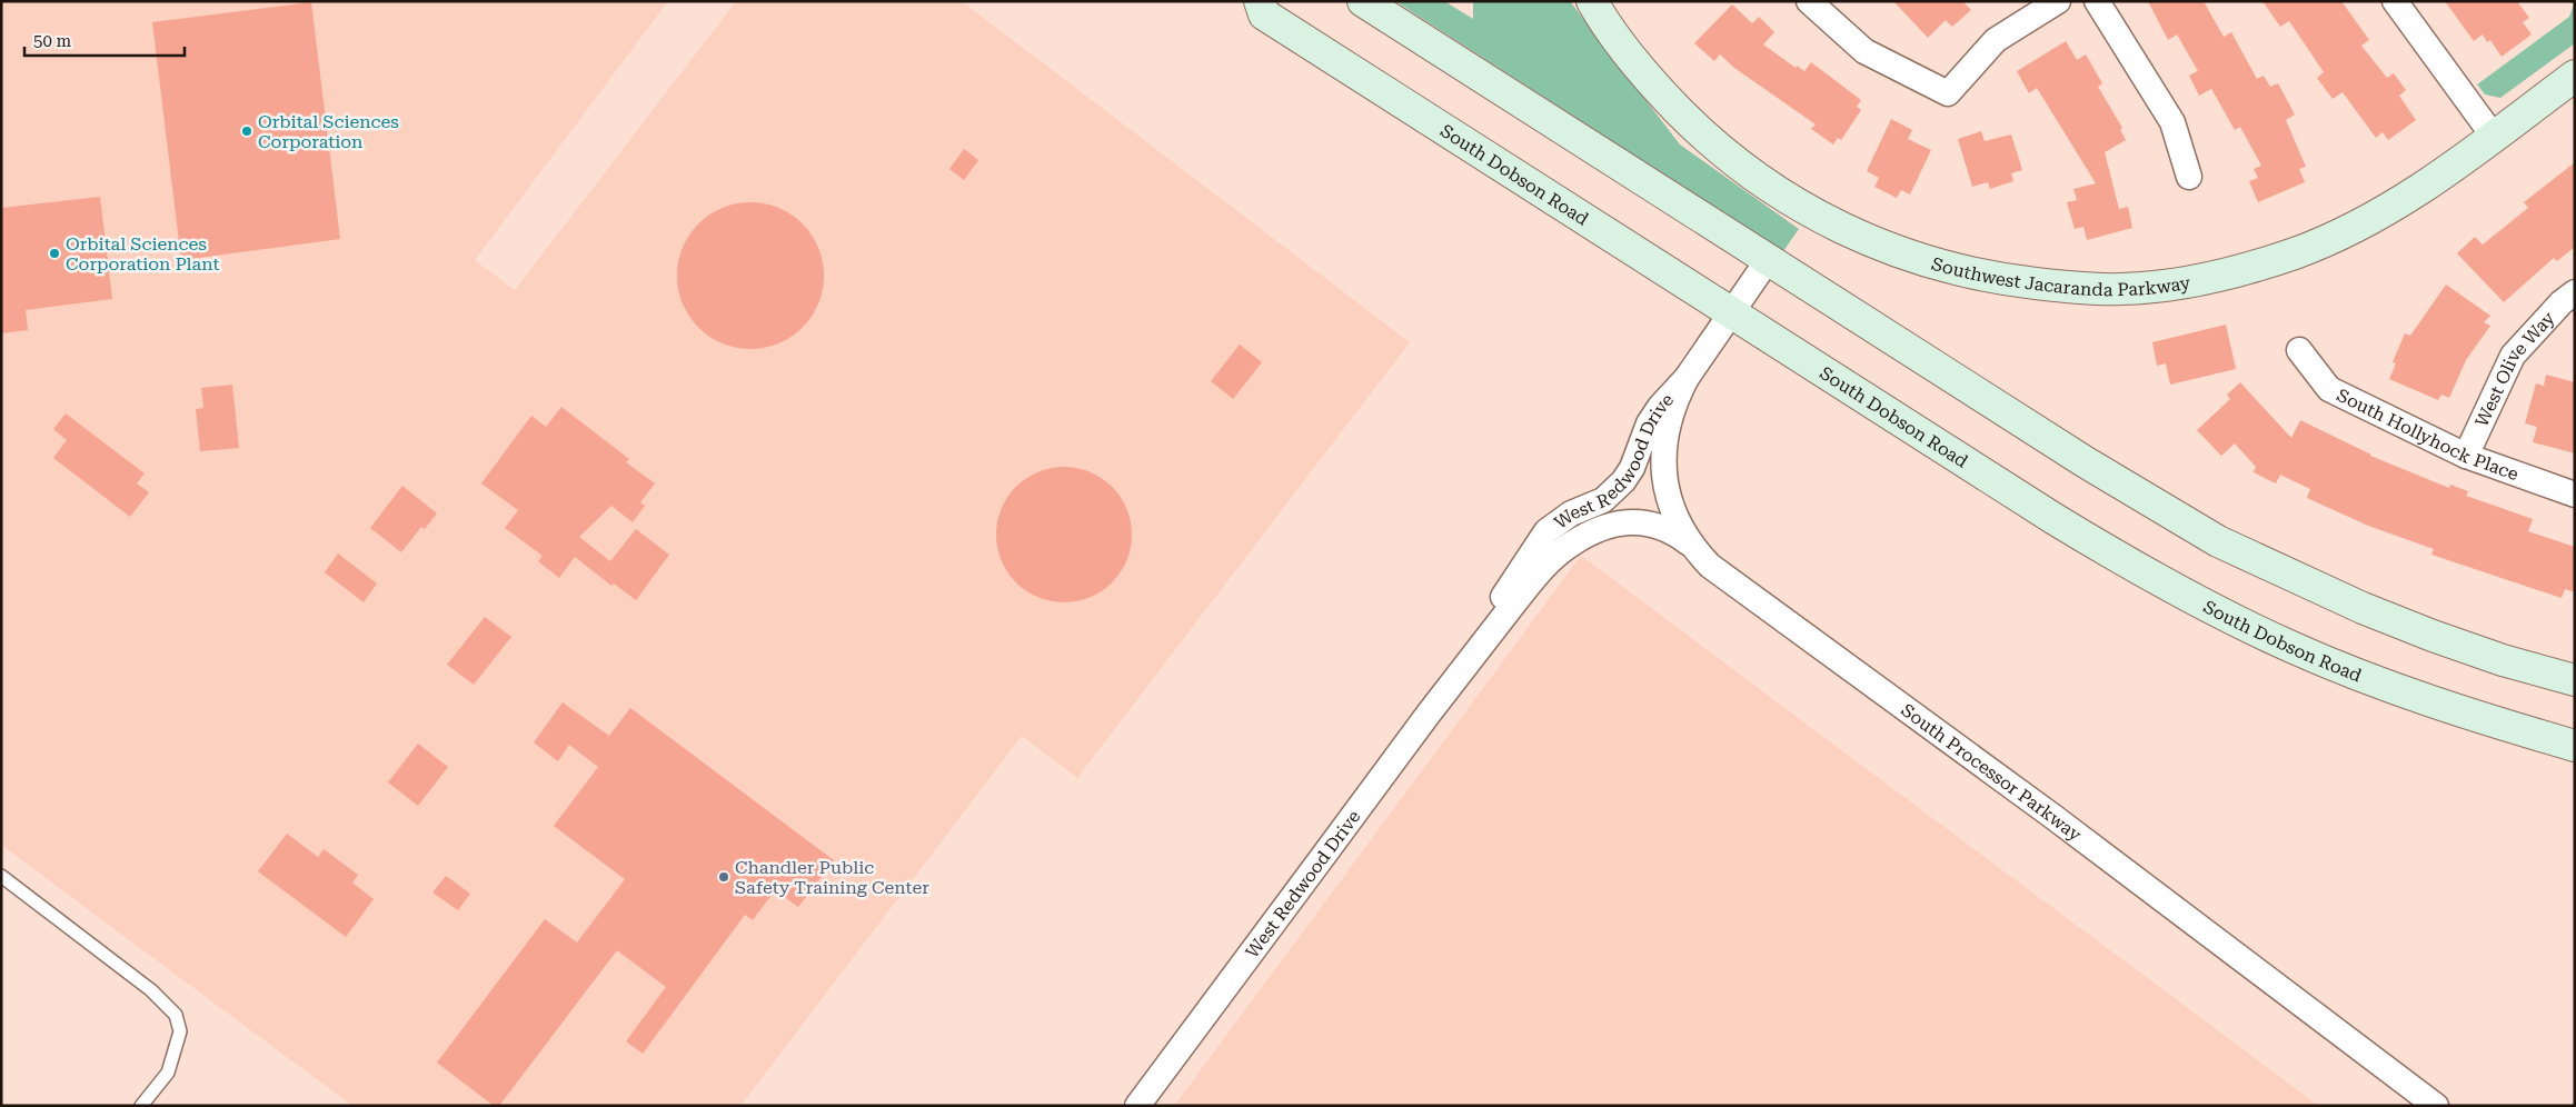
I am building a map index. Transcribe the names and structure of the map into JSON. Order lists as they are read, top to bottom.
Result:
{
  "streets": {
    "main road": ["South Dobson Road", "Southwest Jacaranda Parkway"],
    "street": [
      "West Olive Way",
      "South Hollyhock Place",
      "West Redwood Drive",
      "South Processor Parkway"
    ]
  },
  "crossings": [
    ["South Dobson Road", "West Redwood Drive"],
    ["West Olive Way", "South Hollyhock Place"],
    ["West Redwood Drive", "South Processor Parkway"]
  ],
  "places": ["Orbital Sciences Corporation", "Orbital Sciences Corporation Plant", "Chandler Public Safety Training Center"],
  "scale_bar": "50 m"
}
